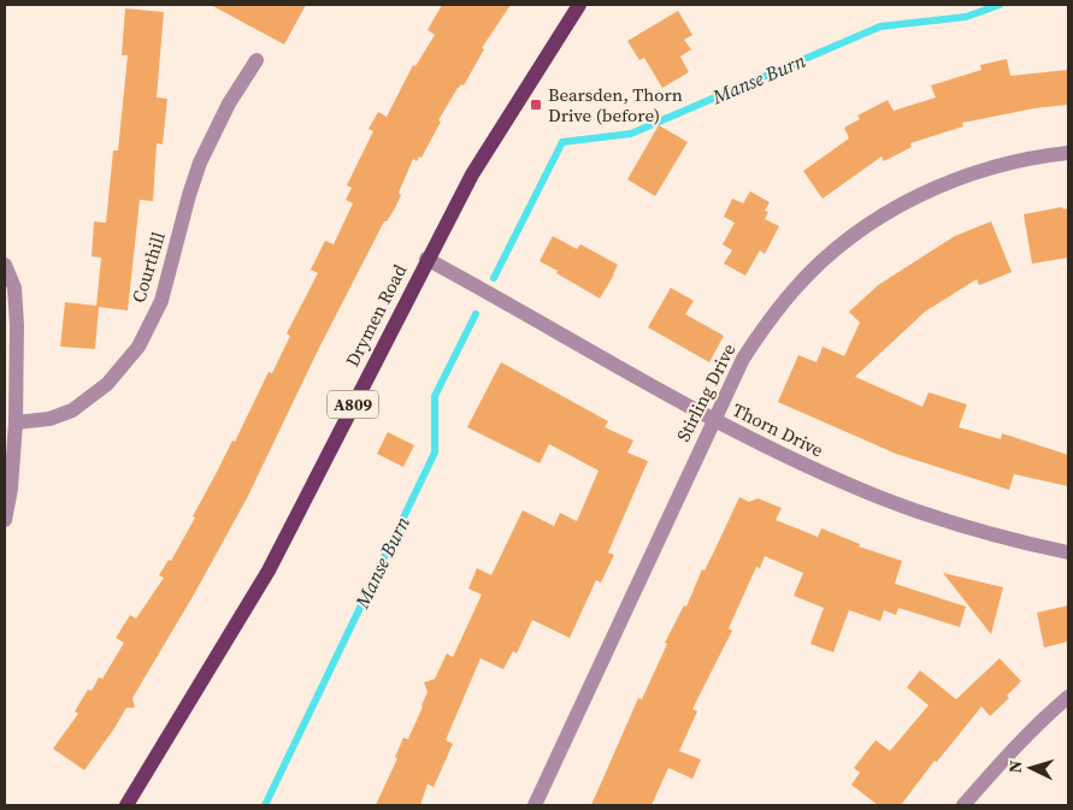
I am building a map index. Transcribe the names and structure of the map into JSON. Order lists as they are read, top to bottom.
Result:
{
  "streets": {
    "main road": ["Drymen Road", "A809"],
    "street": ["Courthill", "Stirling Drive", "Thorn Drive"]
  },
  "crossings": [
    ["Drymen Road", "Thorn Drive"],
    ["Stirling Drive", "Thorn Drive"]
  ],
  "water": ["Manse Burn"],
  "places": {
    "transit": ["Bearsden, Thorn Drive (before)"]
  },
  "north": "left"
}
